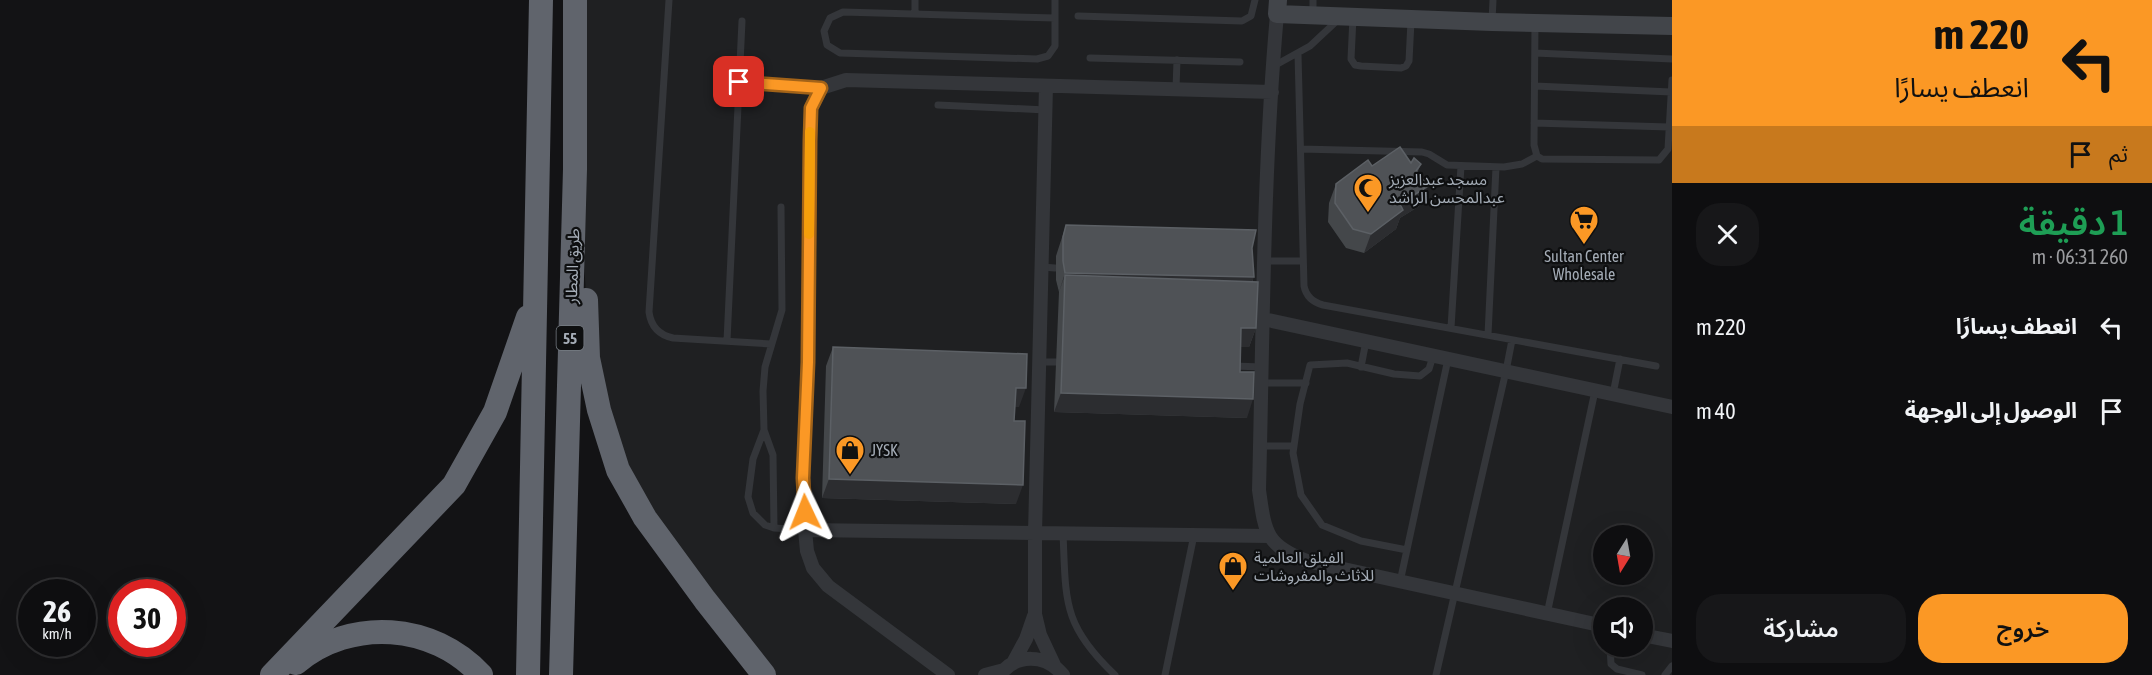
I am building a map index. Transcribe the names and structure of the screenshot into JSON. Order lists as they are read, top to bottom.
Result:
{
  "streets": {
    "highway": ["طريق المطار", "55"]
  },
  "places": {
    "mosque": ["مسجد عبدالعزيز عبدالمحسن الراشد"],
    "supermarket": ["Sultan Center Wholesale"],
    "shop": ["JYSK", "الفيلق العالمية للاثاث والمفروشات"]
  },
  "north": "bottom",
  "page": {
    "turn": ["220 m", "انعطف يسارًا"],
    "then": "ثم",
    "heading": ["1 دقيقة", "260 m · 06:31"],
    "list": [
      {
        "name": "انعطف يسارًا",
        "value": "220 m"
      },
      {
        "name": "الوصول إلى الوجهة",
        "value": "40 m"
      }
    ],
    "speed": "26 km/h",
    "limit": "30",
    "buttons": ["خروج", "مشاركة"]
  }
}
